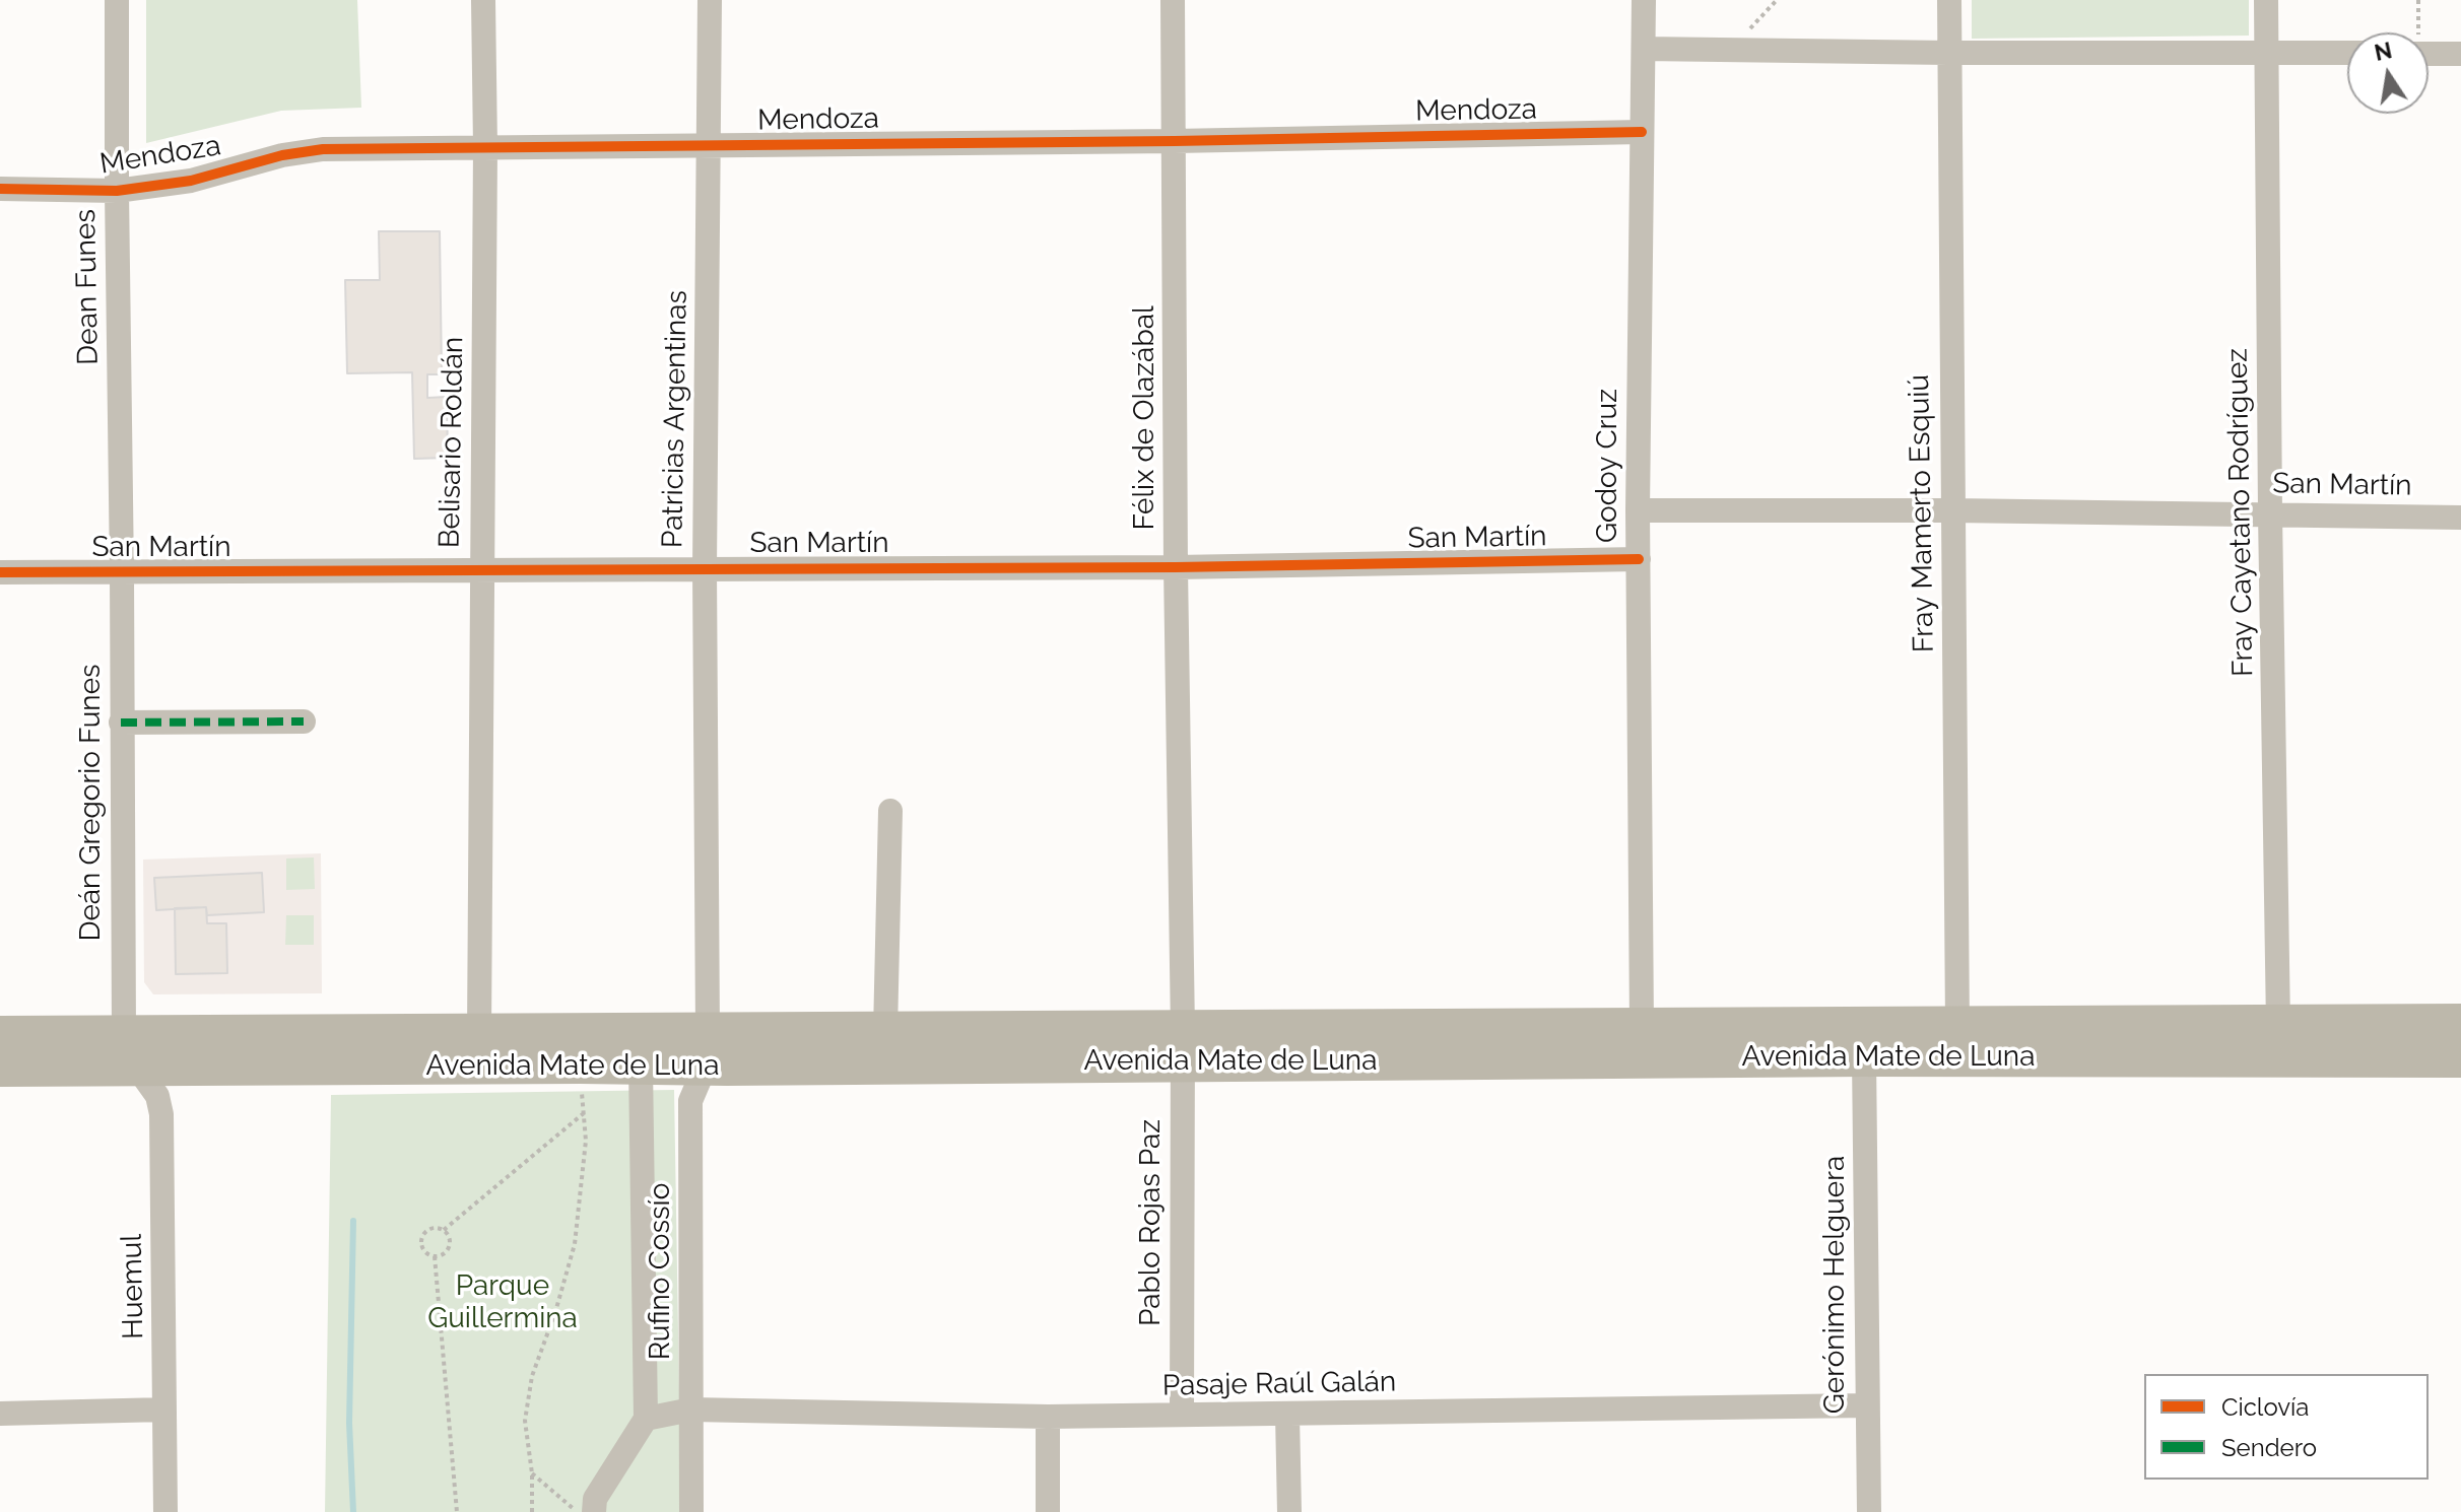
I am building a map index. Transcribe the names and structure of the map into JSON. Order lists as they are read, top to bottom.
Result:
{
  "streets": {
    "main road": ["Avenida Mate de Luna"],
    "street": [
      "Mendoza",
      "Dean Funes",
      "Félix de Olazábal",
      "Patricias Argentinas",
      "Belisario Roldán",
      "Godoy Cruz",
      "San Martín",
      "Fray Cayetano Rodríguez",
      "Fray Mamerto Esquiú",
      "Deán Gregorio Funes",
      "Pablo Rojas Paz",
      "Rufino Cossío",
      "Gerónimo Helguera",
      "Huemul",
      "Pasaje Raúl Galán"
    ]
  },
  "crossings": [
    ["Mendoza", "Dean Funes"],
    ["Mendoza", "Félix de Olazábal"],
    ["Mendoza", "Patricias Argentinas"],
    ["Mendoza", "Belisario Roldán"],
    ["Mendoza", "Godoy Cruz"],
    ["Dean Funes", "San Martín"],
    ["Dean Funes", "Deán Gregorio Funes"],
    ["Félix de Olazábal", "San Martín"],
    ["Félix de Olazábal", "Avenida Mate de Luna"],
    ["Félix de Olazábal", "Pablo Rojas Paz"],
    ["Patricias Argentinas", "San Martín"],
    ["Patricias Argentinas", "Avenida Mate de Luna"],
    ["Patricias Argentinas", "Rufino Cossío"],
    ["Belisario Roldán", "San Martín"],
    ["Belisario Roldán", "Avenida Mate de Luna"],
    ["Godoy Cruz", "San Martín"],
    ["Godoy Cruz", "Avenida Mate de Luna"],
    ["San Martín", "Fray Cayetano Rodríguez"],
    ["San Martín", "Fray Mamerto Esquiú"],
    ["San Martín", "Deán Gregorio Funes"],
    ["Fray Cayetano Rodríguez", "Avenida Mate de Luna"],
    ["Fray Mamerto Esquiú", "Avenida Mate de Luna"],
    ["Deán Gregorio Funes", "Avenida Mate de Luna"],
    ["Deán Gregorio Funes", "Huemul"],
    ["Avenida Mate de Luna", "Pablo Rojas Paz"],
    ["Avenida Mate de Luna", "Rufino Cossío"],
    ["Avenida Mate de Luna", "Gerónimo Helguera"],
    ["Avenida Mate de Luna", "Huemul"],
    ["Pablo Rojas Paz", "Pasaje Raúl Galán"],
    ["Rufino Cossío", "Pasaje Raúl Galán"],
    ["Gerónimo Helguera", "Pasaje Raúl Galán"]
  ],
  "parks": ["Parque Guillermina"],
  "legend": ["Ciclovía", "Sendero"],
  "north": "top"
}
